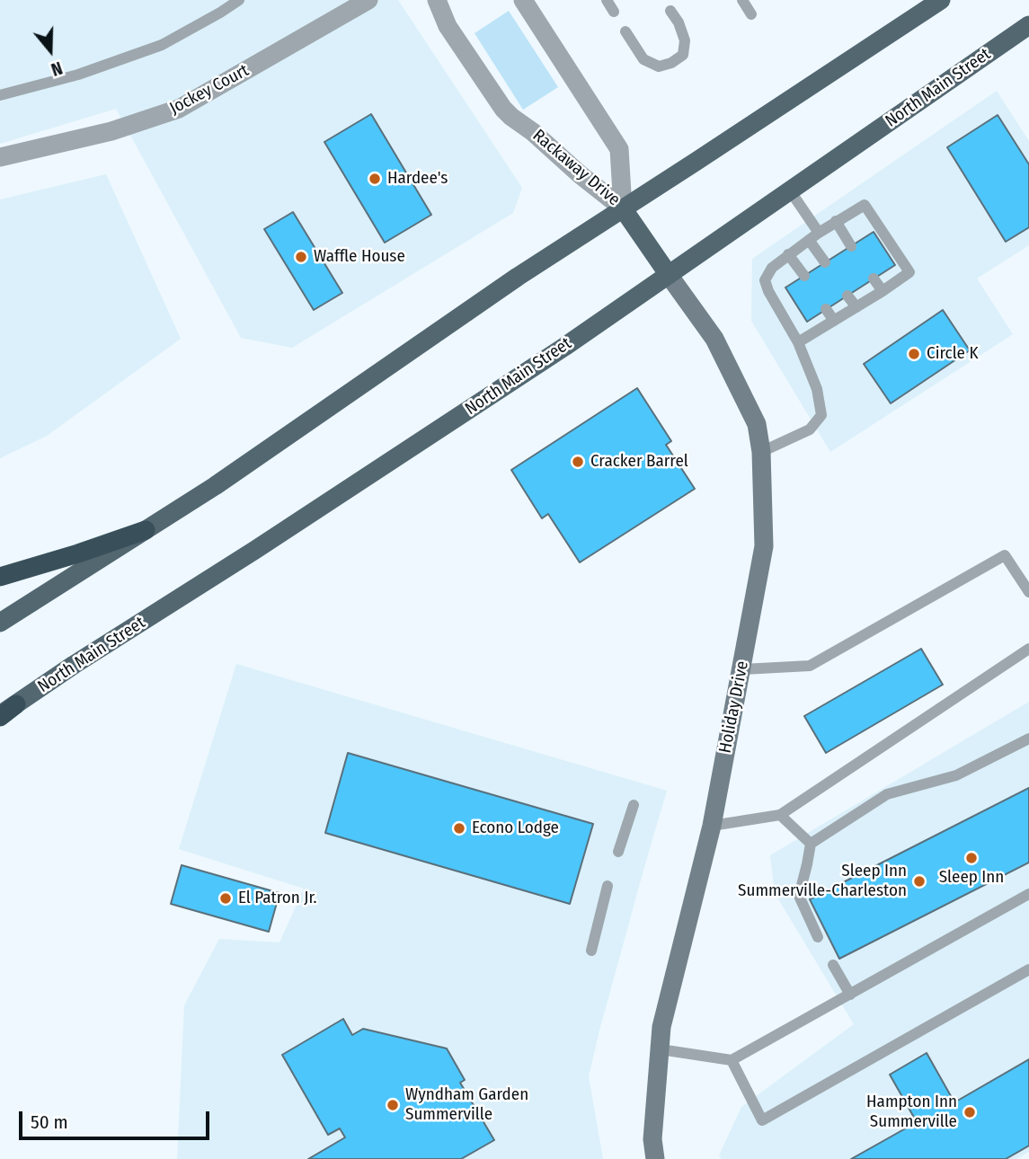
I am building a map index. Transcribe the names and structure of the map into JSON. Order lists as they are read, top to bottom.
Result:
{
  "streets": {
    "main road": ["North Main Street", "Holiday Drive"],
    "street": ["Jockey Court", "Rackaway Drive"]
  },
  "crossings": [
    ["North Main Street", "Holiday Drive"]
  ],
  "places": [
    "Hardee's",
    "Waffle House",
    "Circle K",
    "Cracker Barrel",
    "Econo Lodge",
    "Sleep Inn",
    "Sleep Inn Summerville-Charleston",
    "El Patron Jr.",
    "Wyndham Garden Summerville",
    "Hampton Inn Summerville"
  ],
  "scale_bar": "50 m",
  "north": "bottom"
}
